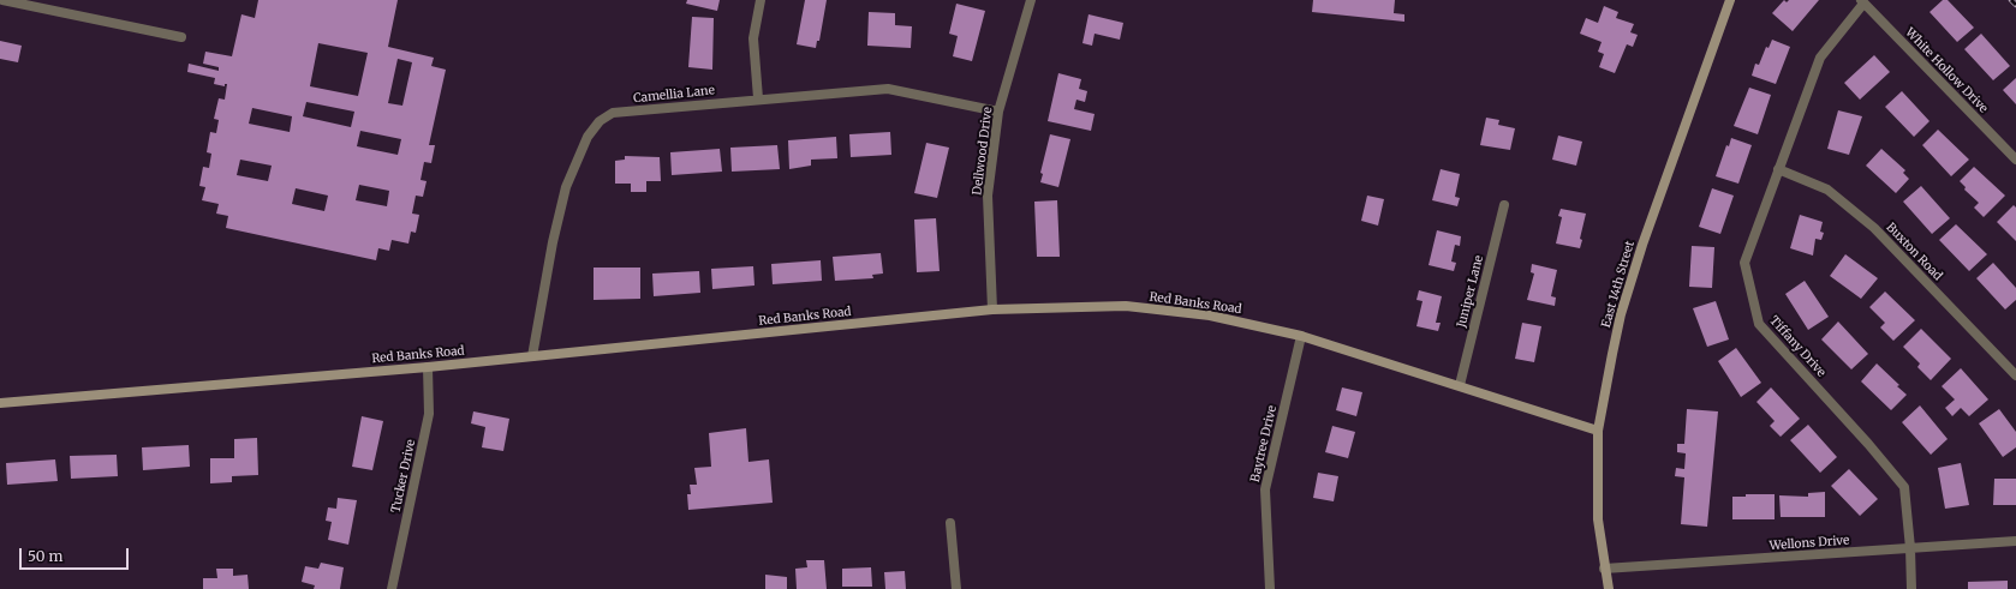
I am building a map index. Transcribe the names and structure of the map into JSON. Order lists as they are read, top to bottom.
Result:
{
  "streets": {
    "street": [
      "White Hollow Drive",
      "Camellia Lane",
      "Dellwood Drive",
      "Buxton Road",
      "East 14th Street",
      "Juniper Lane",
      "Red Banks Road",
      "Tiffany Drive",
      "Baytree Drive",
      "Tucker Drive",
      "Wellons Drive"
    ]
  },
  "crossings": [
    ["White Hollow Drive", "Tiffany Drive"],
    ["Camellia Lane", "Dellwood Drive"],
    ["Camellia Lane", "Red Banks Road"],
    ["Dellwood Drive", "Red Banks Road"],
    ["Buxton Road", "Tiffany Drive"],
    ["East 14th Street", "Red Banks Road"],
    ["East 14th Street", "Wellons Drive"],
    ["Juniper Lane", "Red Banks Road"],
    ["Red Banks Road", "Baytree Drive"],
    ["Red Banks Road", "Tucker Drive"],
    ["Tiffany Drive", "Wellons Drive"]
  ],
  "scale_bar": "50 m"
}
